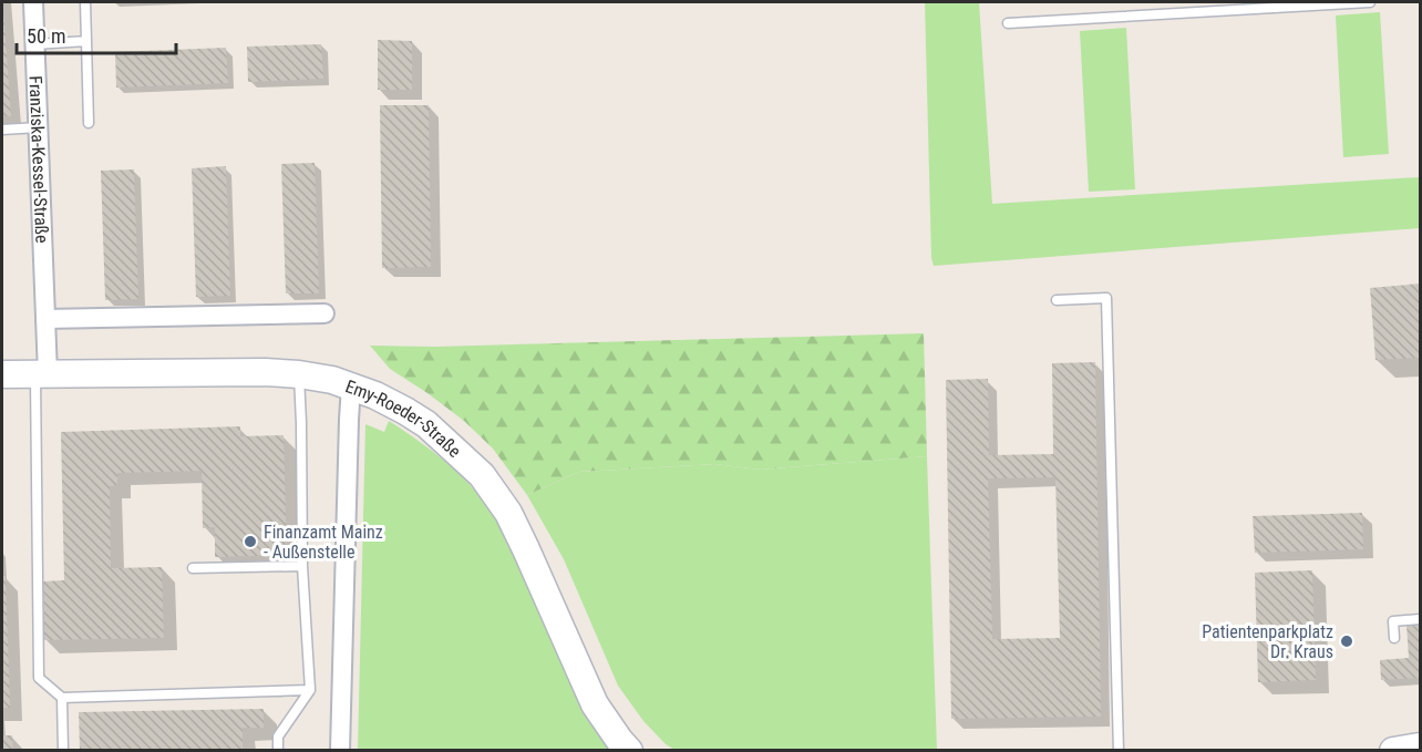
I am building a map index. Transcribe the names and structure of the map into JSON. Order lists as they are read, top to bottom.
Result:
{
  "streets": {
    "street": ["Franziska-Kessel-Straße", "Emy-Roeder-Straße"]
  },
  "crossings": [
    ["Franziska-Kessel-Straße", "Emy-Roeder-Straße"]
  ],
  "places": ["Finanzamt Mainz - Außenstelle", "Patientenparkplatz Dr. Kraus"],
  "scale_bar": "50 m"
}
